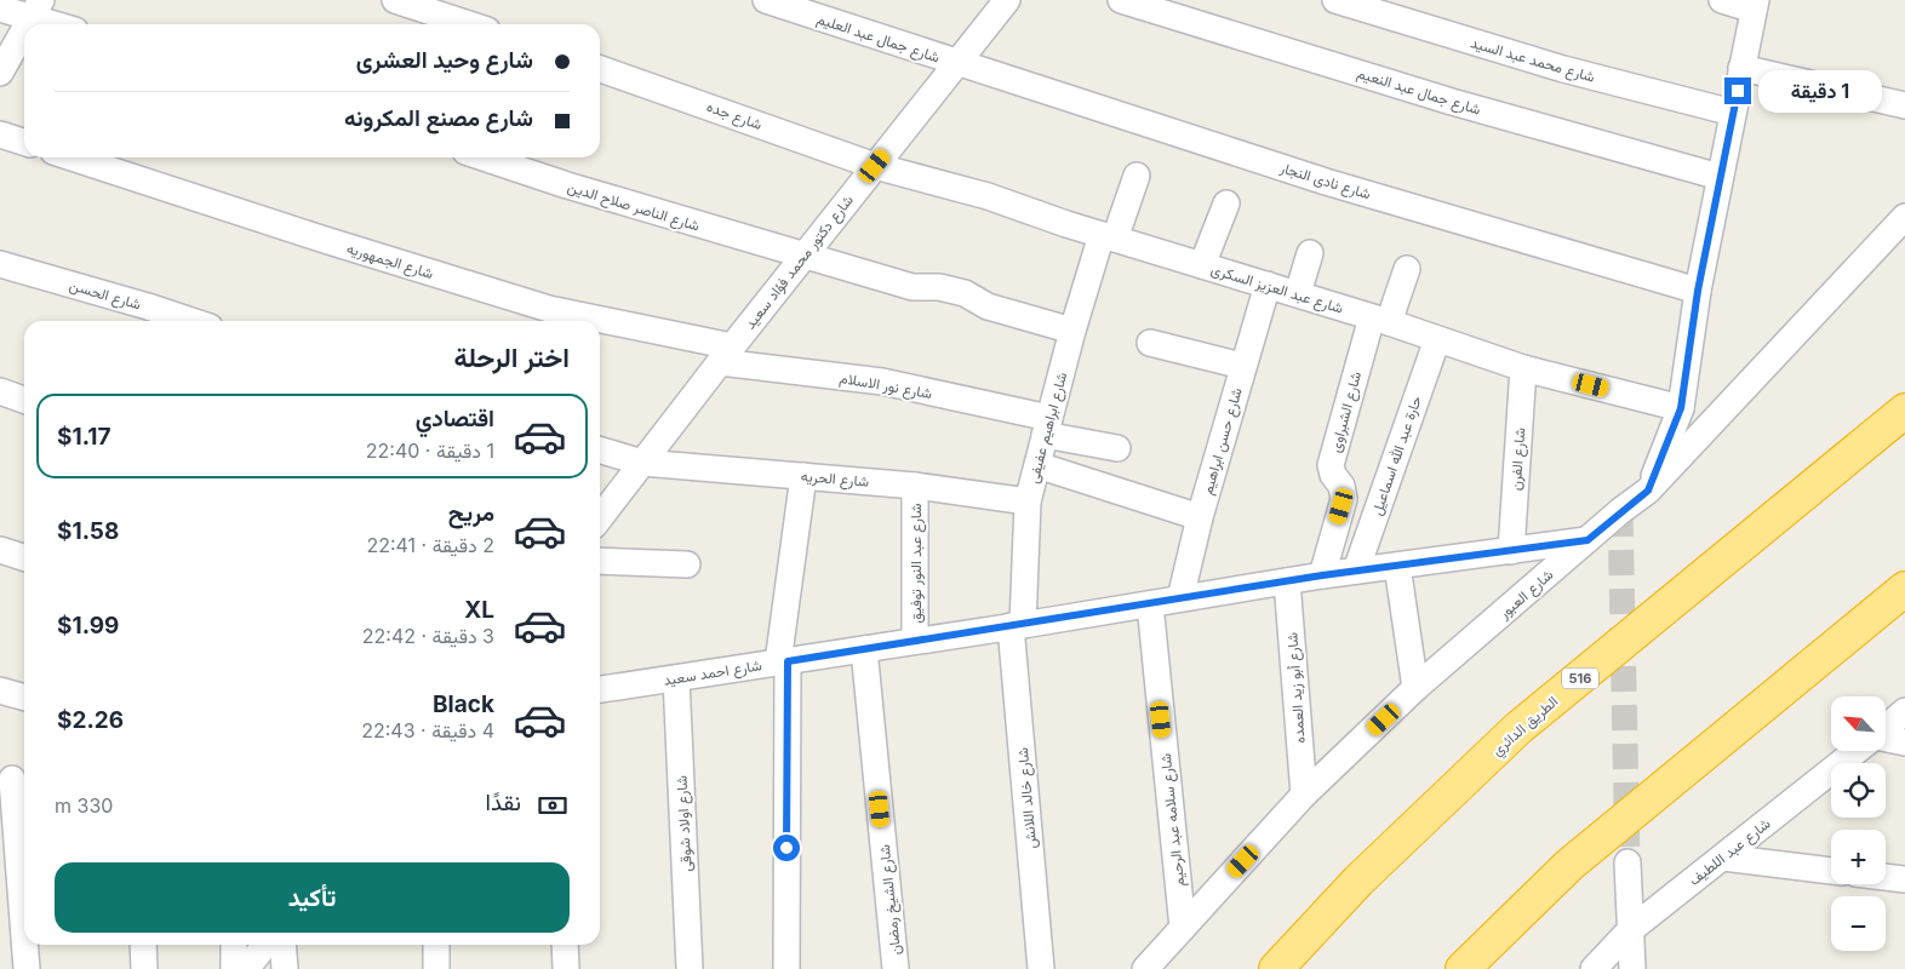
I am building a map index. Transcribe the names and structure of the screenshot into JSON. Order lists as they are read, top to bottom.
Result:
{
  "streets": {
    "highway": ["516", "الطريق الدائري"],
    "street": [
      "شارع جمال عبد العليم",
      "شارع محمد عبد السيد",
      "شارع جمال عبد النعيم",
      "شارع جده",
      "شارع نادى النجار",
      "شارع الناصر صلاح الدين",
      "شارع الجمهوريه",
      "شارع دكتور محمد فؤاد سعيد",
      "شارع عبد العزيز السكرى",
      "شارع الحسن",
      "شارع نور الاسلام",
      "شارع الشبراوى",
      "شارع ابراهيم عفيفى",
      "شارع حسن ابراهيم",
      "حارة عبد الله اسماعيل",
      "شارع الفرن",
      "شارع الحريه",
      "شارع عبد النور توفيق",
      "شارع العبور",
      "شارع احمد سعيد",
      "شارع أبو زيد العمده",
      "شارع خالد اللانش",
      "شارع سلامه عبد الرحيم",
      "شارع اولاد شوقى",
      "شارع عبد اللطيف",
      "شارع الشيخ رمضان"
    ]
  },
  "crossings": [
    ["شارع جمال عبد العليم", "شارع نادى النجار"],
    ["شارع جمال عبد العليم", "شارع دكتور محمد فؤاد سعيد"],
    ["شارع جده", "شارع دكتور محمد فؤاد سعيد"],
    ["شارع جده", "شارع عبد العزيز السكرى"],
    ["شارع نادى النجار", "شارع دكتور محمد فؤاد سعيد"],
    ["شارع الناصر صلاح الدين", "شارع دكتور محمد فؤاد سعيد"],
    ["شارع الناصر صلاح الدين", "شارع ابراهيم عفيفى"],
    ["شارع الجمهوريه", "شارع دكتور محمد فؤاد سعيد"],
    ["شارع الجمهوريه", "شارع نور الاسلام"],
    ["شارع دكتور محمد فؤاد سعيد", "شارع عبد العزيز السكرى"],
    ["شارع دكتور محمد فؤاد سعيد", "شارع نور الاسلام"],
    ["شارع دكتور محمد فؤاد سعيد", "شارع الحريه"],
    ["شارع عبد العزيز السكرى", "شارع الشبراوى"],
    ["شارع عبد العزيز السكرى", "شارع ابراهيم عفيفى"],
    ["شارع عبد العزيز السكرى", "شارع حسن ابراهيم"],
    ["شارع عبد العزيز السكرى", "حارة عبد الله اسماعيل"],
    ["شارع عبد العزيز السكرى", "شارع الفرن"],
    ["شارع نور الاسلام", "شارع ابراهيم عفيفى"],
    ["شارع الشبراوى", "شارع احمد سعيد"],
    ["شارع ابراهيم عفيفى", "شارع الحريه"],
    ["شارع ابراهيم عفيفى", "شارع احمد سعيد"],
    ["شارع ابراهيم عفيفى", "شارع خالد اللانش"],
    ["شارع حسن ابراهيم", "شارع احمد سعيد"],
    ["حارة عبد الله اسماعيل", "شارع احمد سعيد"],
    ["شارع الفرن", "شارع احمد سعيد"],
    ["شارع الحريه", "شارع عبد النور توفيق"],
    ["شارع عبد النور توفيق", "شارع احمد سعيد"],
    ["شارع العبور", "شارع احمد سعيد"],
    ["شارع العبور", "شارع أبو زيد العمده"],
    ["شارع العبور", "شارع سلامه عبد الرحيم"],
    ["شارع احمد سعيد", "شارع أبو زيد العمده"],
    ["شارع احمد سعيد", "شارع خالد اللانش"],
    ["شارع احمد سعيد", "شارع سلامه عبد الرحيم"],
    ["شارع احمد سعيد", "شارع اولاد شوقى"],
    ["شارع احمد سعيد", "شارع الشيخ رمضان"]
  ],
  "north": "top left",
  "page": {
    "banner": ["شارع وحيد العشرى", "شارع مصنع المكرونه"],
    "bubble": "1 دقيقة",
    "heading": "اختر الرحلة",
    "list": [
      {
        "name": "اقتصادي",
        "note": "1 دقيقة · 22:40",
        "value": "$1.17"
      },
      {
        "name": "مريح",
        "note": "2 دقيقة · 22:41",
        "value": "$1.58"
      },
      {
        "name": "XL",
        "note": "3 دقيقة · 22:42",
        "value": "$1.99"
      },
      {
        "name": "Black",
        "note": "4 دقيقة · 22:43",
        "value": "$2.26"
      }
    ],
    "map_buttons": ["+", "−"],
    "pay": ["نقدًا", "330 m"],
    "buttons": "تأكيد"
  }
}
